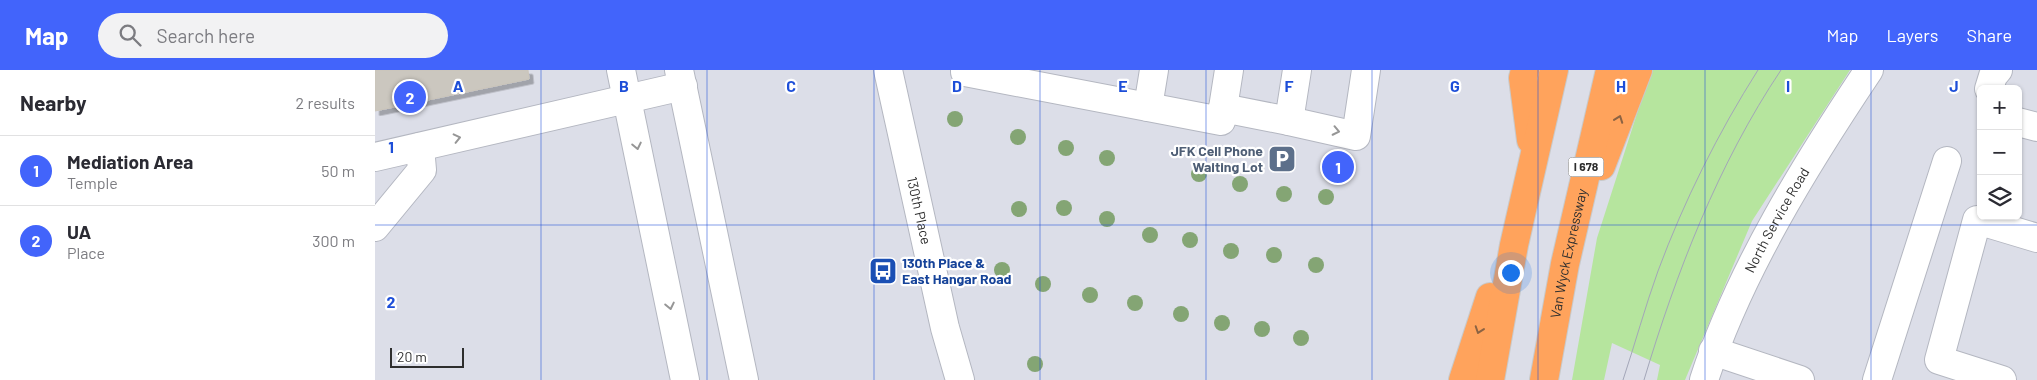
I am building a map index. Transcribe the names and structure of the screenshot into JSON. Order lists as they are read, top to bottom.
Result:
{
  "streets": {
    "highway": ["I 678", "Van Wyck Expressway"],
    "street": ["130th Place", "North Service Road"]
  },
  "places": {
    "parking": ["JFK Cell Phone Waiting Lot"],
    "bus stop": ["130th Place & East Hangar Road"]
  },
  "scale_bar": "20 m",
  "page": {
    "header": "Map",
    "search": "Search here",
    "nav": ["Map", "Layers", "Share"],
    "heading": ["Nearby", "2 results"],
    "pins": ["2", "1"],
    "map_buttons": ["+", "−"],
    "list": [
      {
        "mark": "1",
        "name": "Mediation Area",
        "note": "Temple",
        "value": "50 m"
      },
      {
        "mark": "2",
        "name": "UA",
        "note": "Place",
        "value": "300 m"
      }
    ],
    "scale": "20 m"
  },
  "grid": {
    "columns": [
      "A",
      "B",
      "C",
      "D",
      "E",
      "F",
      "G",
      "H",
      "I",
      "J"
    ],
    "rows": ["1", "2"]
  }
}
